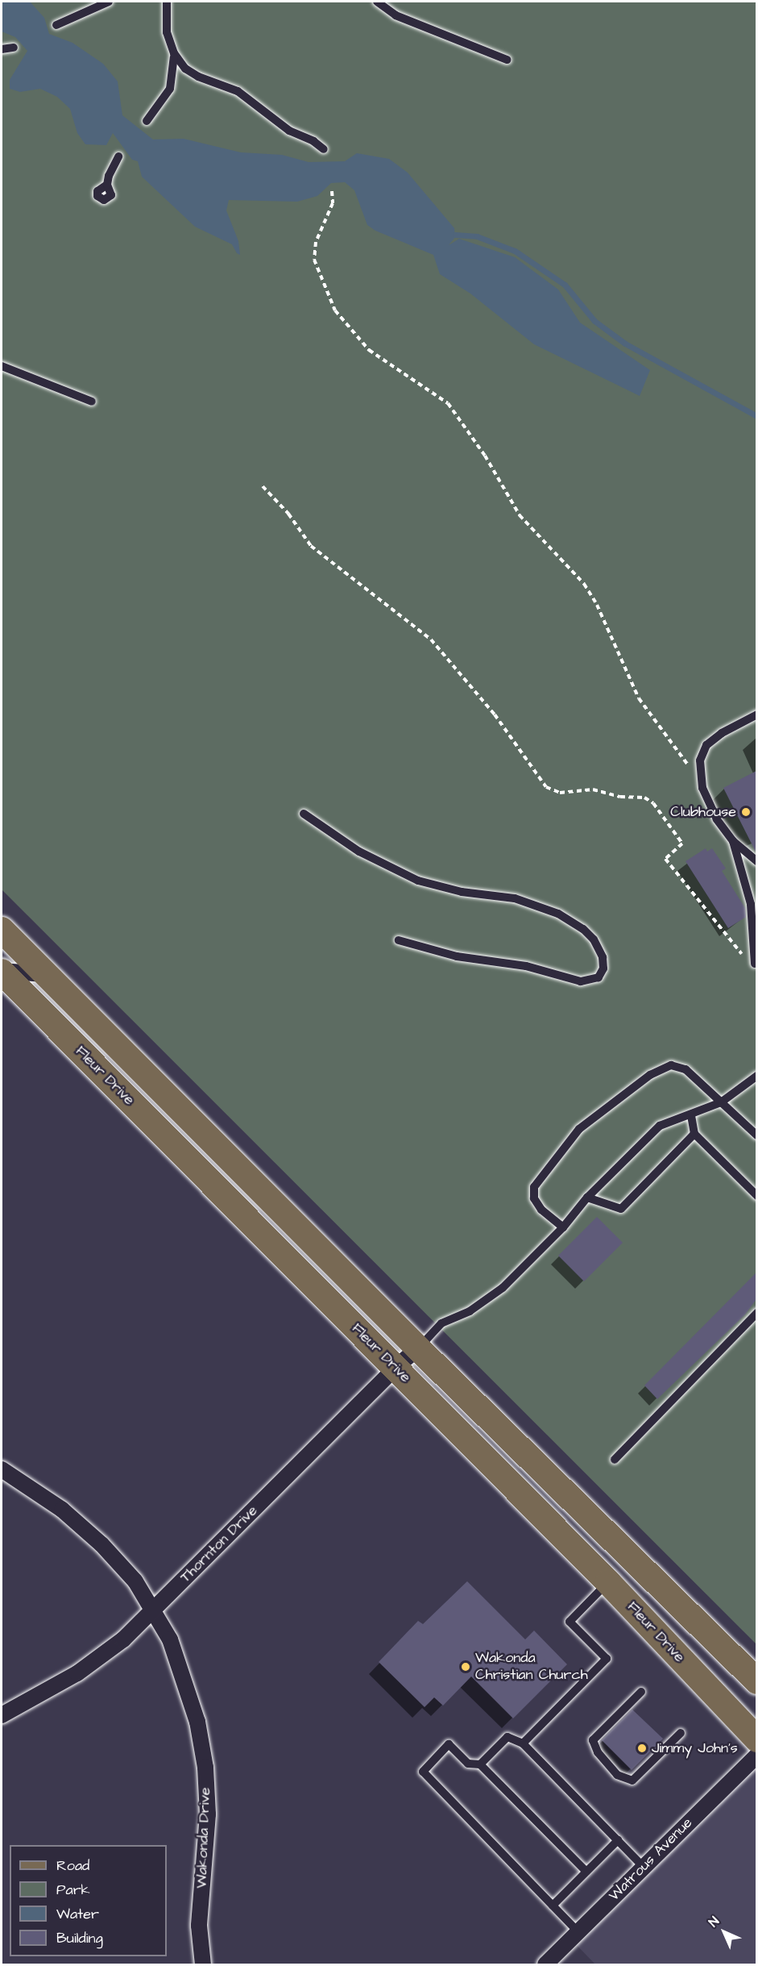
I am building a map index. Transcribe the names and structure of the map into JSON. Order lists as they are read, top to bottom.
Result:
{
  "streets": {
    "main road": ["Fleur Drive"],
    "street": ["Thornton Drive", "Wakonda Drive", "Watrous Avenue"]
  },
  "crossings": [
    ["Fleur Drive", "Thornton Drive"],
    ["Thornton Drive", "Wakonda Drive"]
  ],
  "places": ["Clubhouse", "Wakonda Christian Church", "Jimmy John's"],
  "legend": [
    "Road",
    "Park",
    "Water",
    "Building"
  ],
  "north": "top left"
}
